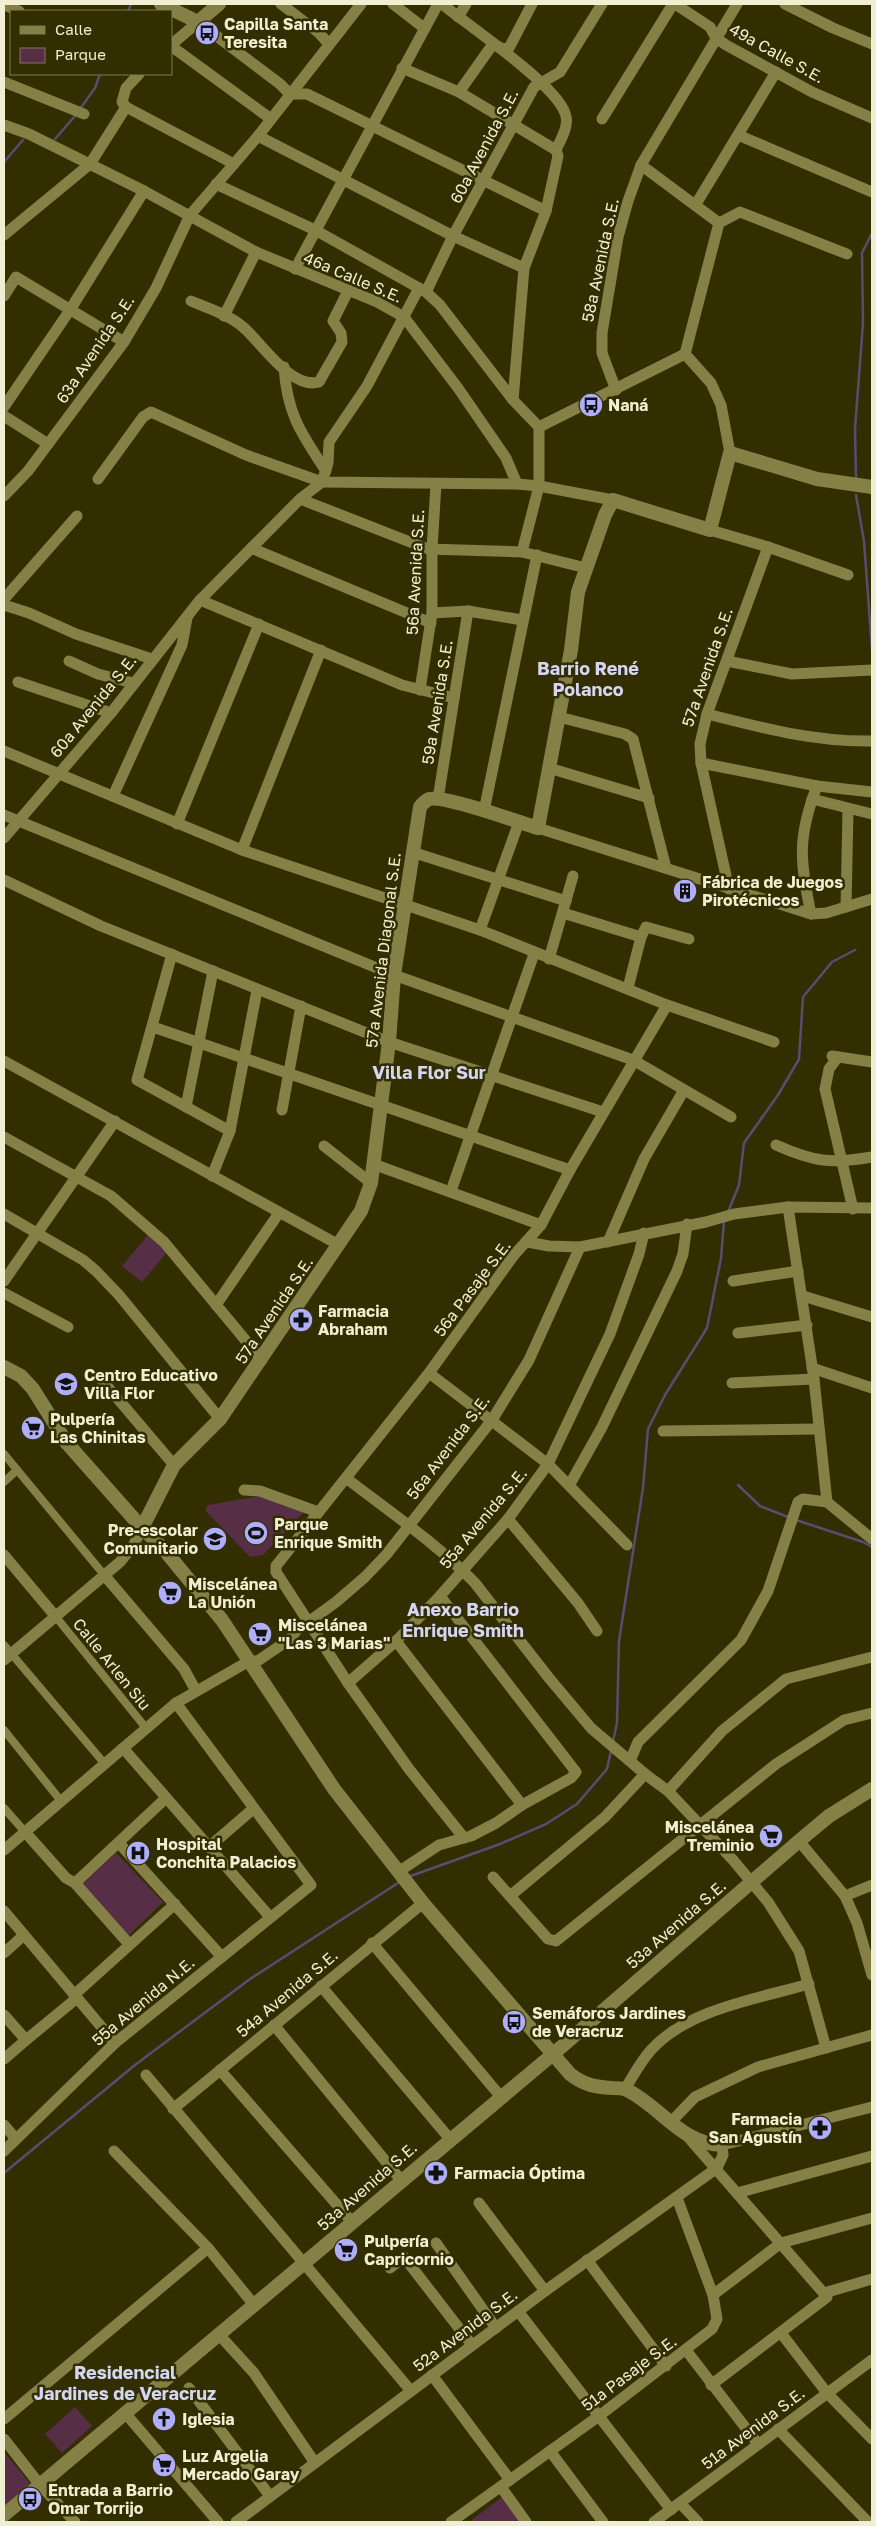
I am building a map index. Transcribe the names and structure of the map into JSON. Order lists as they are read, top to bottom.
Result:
{
  "streets": {
    "street": [
      "49a Calle S.E.",
      "60a Avenida S.E.",
      "58a Avenida S.E.",
      "46a Calle S.E.",
      "63a Avenida S.E.",
      "56a Avenida S.E.",
      "57a Avenida S.E.",
      "59a Avenida S.E.",
      "57a Avenida Diagonal S.E.",
      "56a Pasaje S.E.",
      "55a Avenida S.E.",
      "Calle Arlen Siu",
      "53a Avenida S.E.",
      "54a Avenida S.E.",
      "55a Avenida N.E.",
      "52a Avenida S.E.",
      "51a Pasaje S.E.",
      "51a Avenida S.E."
    ]
  },
  "crossings": [
    ["49a Calle S.E.", "58a Avenida S.E."],
    ["60a Avenida S.E.", "46a Calle S.E."],
    ["46a Calle S.E.", "63a Avenida S.E."],
    ["56a Avenida S.E.", "56a Pasaje S.E."],
    ["57a Avenida S.E.", "57a Avenida Diagonal S.E."],
    ["57a Avenida S.E.", "Calle Arlen Siu"],
    ["59a Avenida S.E.", "57a Avenida Diagonal S.E."],
    ["52a Avenida S.E.", "51a Pasaje S.E."]
  ],
  "districts": [
    "Barrio René Polanco",
    "Villa Flor Sur",
    "Anexo Barrio Enrique Smith",
    "Residencial Jardines de Veracruz"
  ],
  "places": {
    "bus stop": [
      "Capilla Santa Teresita",
      "Naná",
      "Semáforos Jardines de Veracruz",
      "Entrada a Barrio Omar Torrijo"
    ],
    "building": ["Fábrica de Juegos Pirotécnicos"],
    "pharmacy": ["Farmacia Abraham", "Farmacia San Agustín", "Farmacia Óptima"],
    "school or university": ["Centro Educativo Villa Flor", "Pre-escolar Comunitario"],
    "supermarket": [
      "Pulpería Las Chinitas",
      "Miscelánea La Unión",
      "Miscelánea \"Las 3 Marias\"",
      "Miscelánea Treminio",
      "Pulpería Capricornio",
      "Luz Argelia Mercado Garay"
    ],
    "sports": ["Parque Enrique Smith"],
    "hospital": ["Hospital Conchita Palacios"],
    "church": ["Iglesia"]
  },
  "legend": ["Calle", "Parque"]
}
